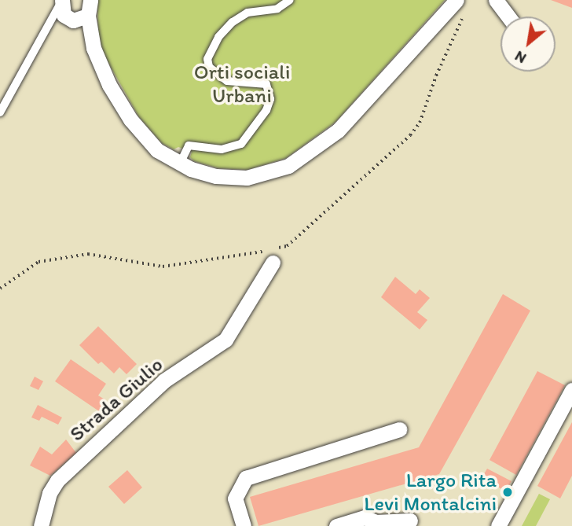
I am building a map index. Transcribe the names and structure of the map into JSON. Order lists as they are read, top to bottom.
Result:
{
  "streets": {
    "street": ["Strada Giulio"]
  },
  "parks": ["Orti sociali Urbani"],
  "places": ["Largo Rita Levi Montalcini"],
  "north": "bottom left"
}
